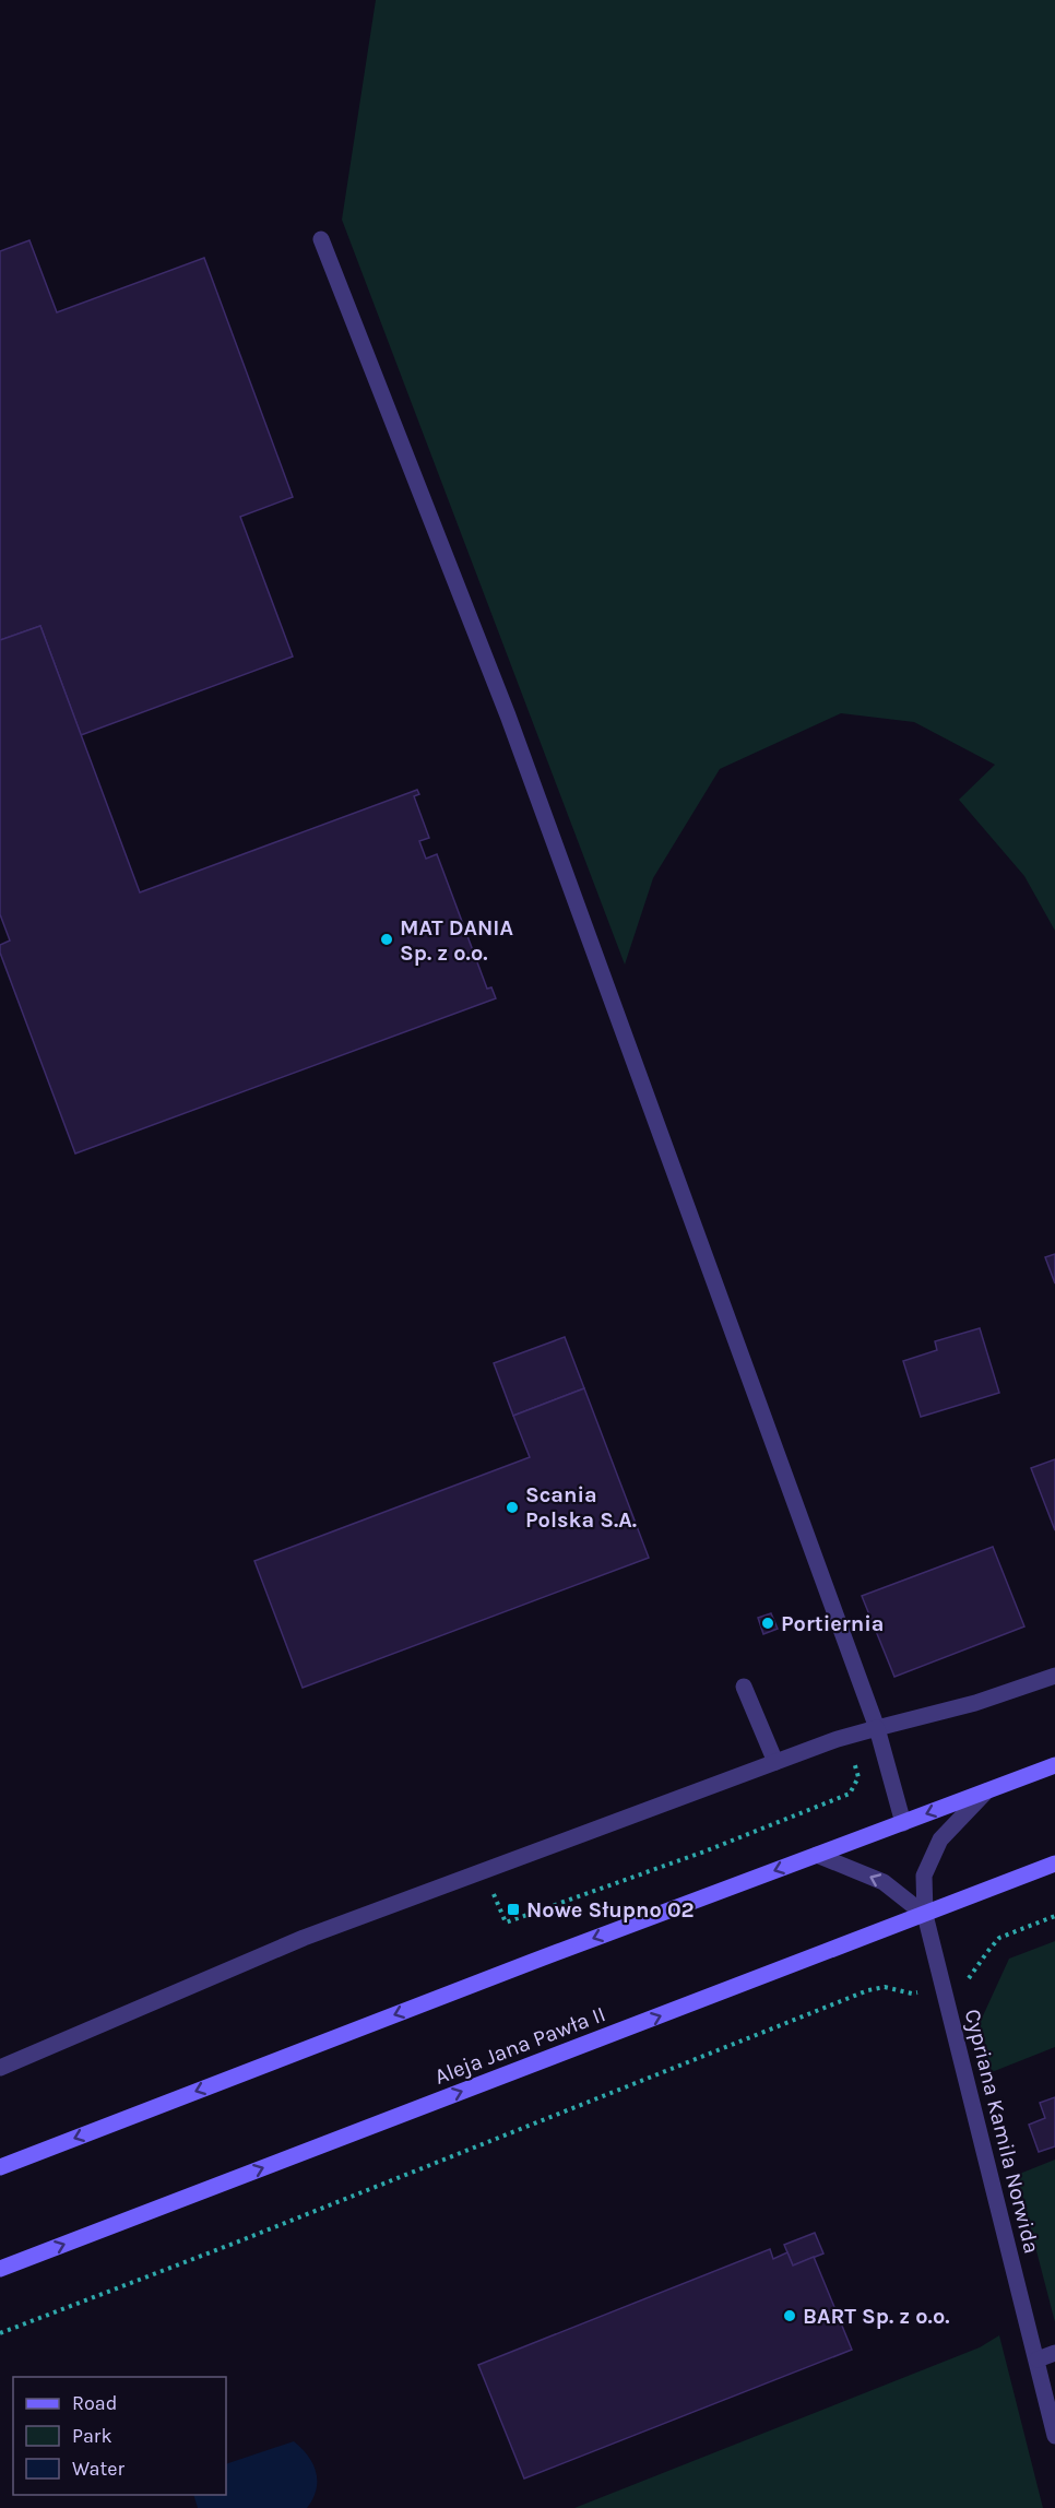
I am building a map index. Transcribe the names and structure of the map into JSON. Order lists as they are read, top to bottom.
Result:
{
  "streets": {
    "main road": ["Aleja Jana Pawła II"],
    "street": ["Cypriana Kamila Norwida"]
  },
  "crossings": [
    ["Aleja Jana Pawła II", "Cypriana Kamila Norwida"]
  ],
  "places": {
    "other": [
      "MAT DANIA Sp. z o.o.",
      "Scania Polska S.A.",
      "Portiernia",
      "BART Sp. z o.o."
    ],
    "transit": ["Nowe Słupno 02"]
  },
  "legend": ["Road", "Park", "Water"]
}
